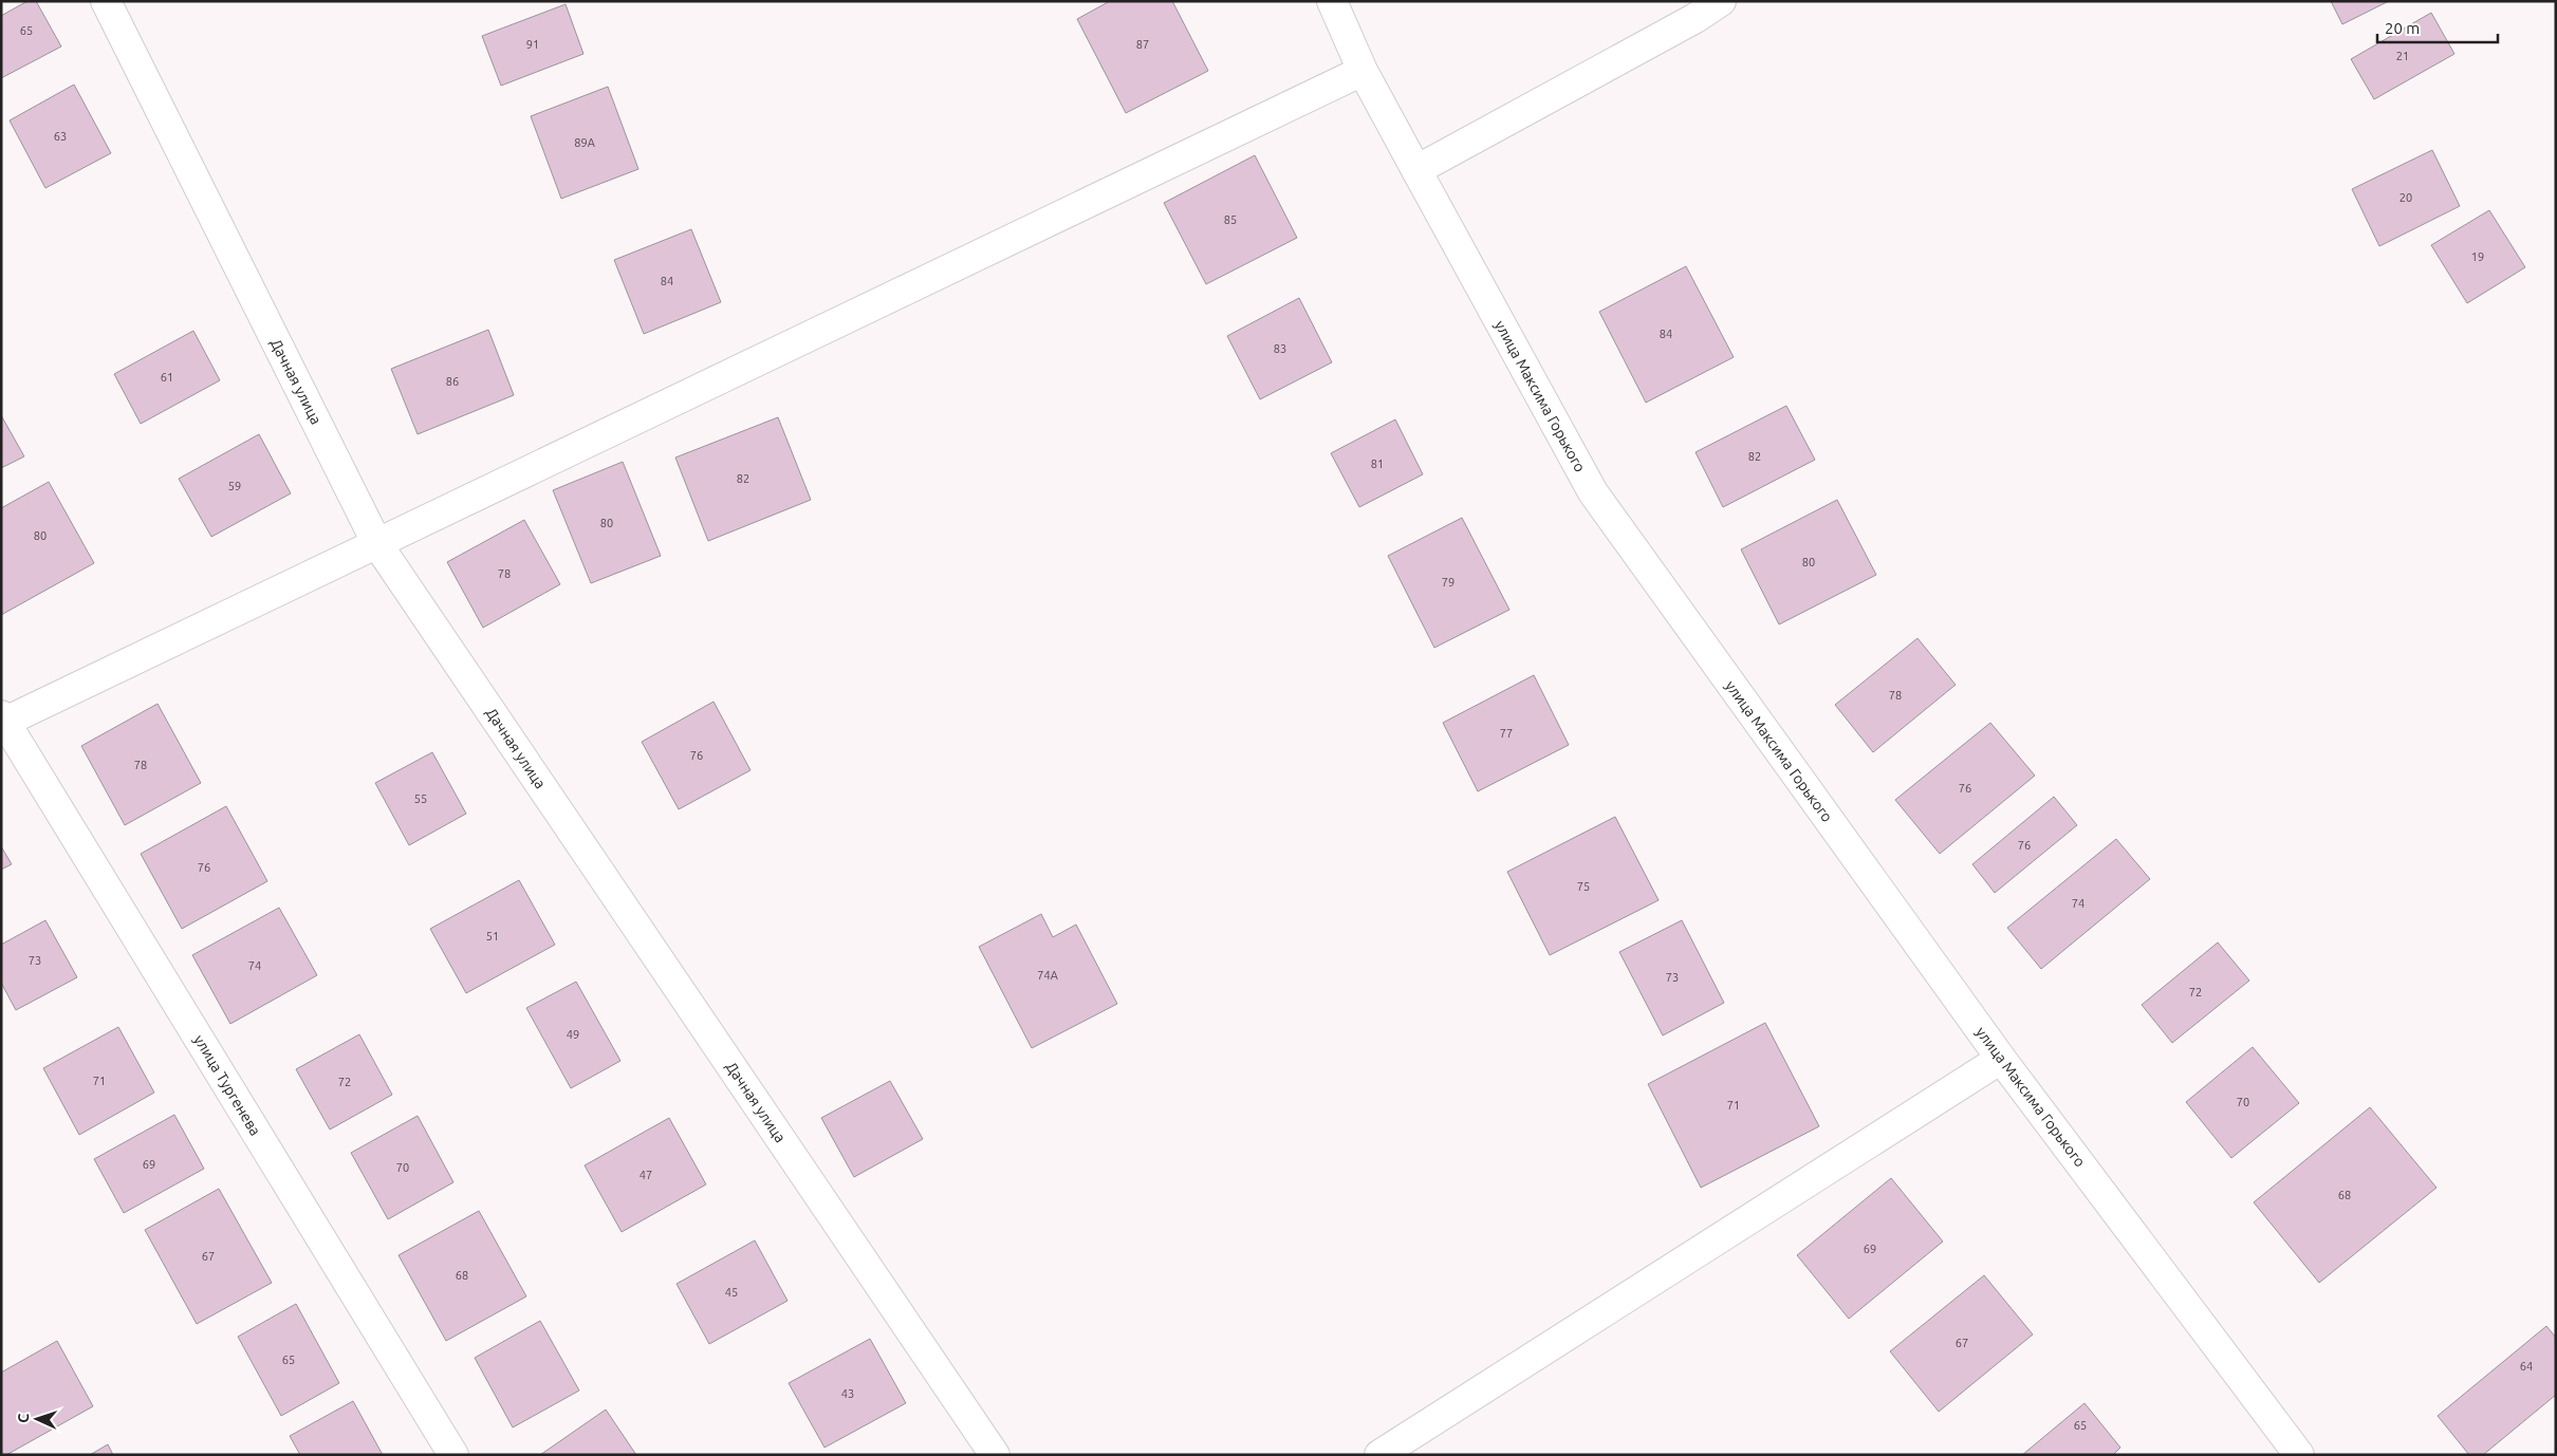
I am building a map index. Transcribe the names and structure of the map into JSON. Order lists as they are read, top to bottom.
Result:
{
  "streets": {
    "street": ["Дачная улица", "улица Максима Горького", "улица Тургенева"]
  },
  "house_numbers": [
    "65",
    "91",
    "87",
    "21",
    "63",
    "89А",
    "20",
    "85",
    "19",
    "84",
    "84",
    "83",
    "61",
    "86",
    "82",
    "81",
    "82",
    "59",
    "80",
    "80",
    "80",
    "78",
    "79",
    "78",
    "77",
    "76",
    "78",
    "76",
    "55",
    "76",
    "76",
    "75",
    "74",
    "51",
    "73",
    "74",
    "74А",
    "73",
    "72",
    "49",
    "71",
    "72",
    "70",
    "71",
    "69",
    "70",
    "47",
    "68",
    "69",
    "67",
    "68",
    "45",
    "67",
    "65",
    "64",
    "43",
    "65"
  ],
  "scale_bar": "20 m",
  "north": "left"
}
